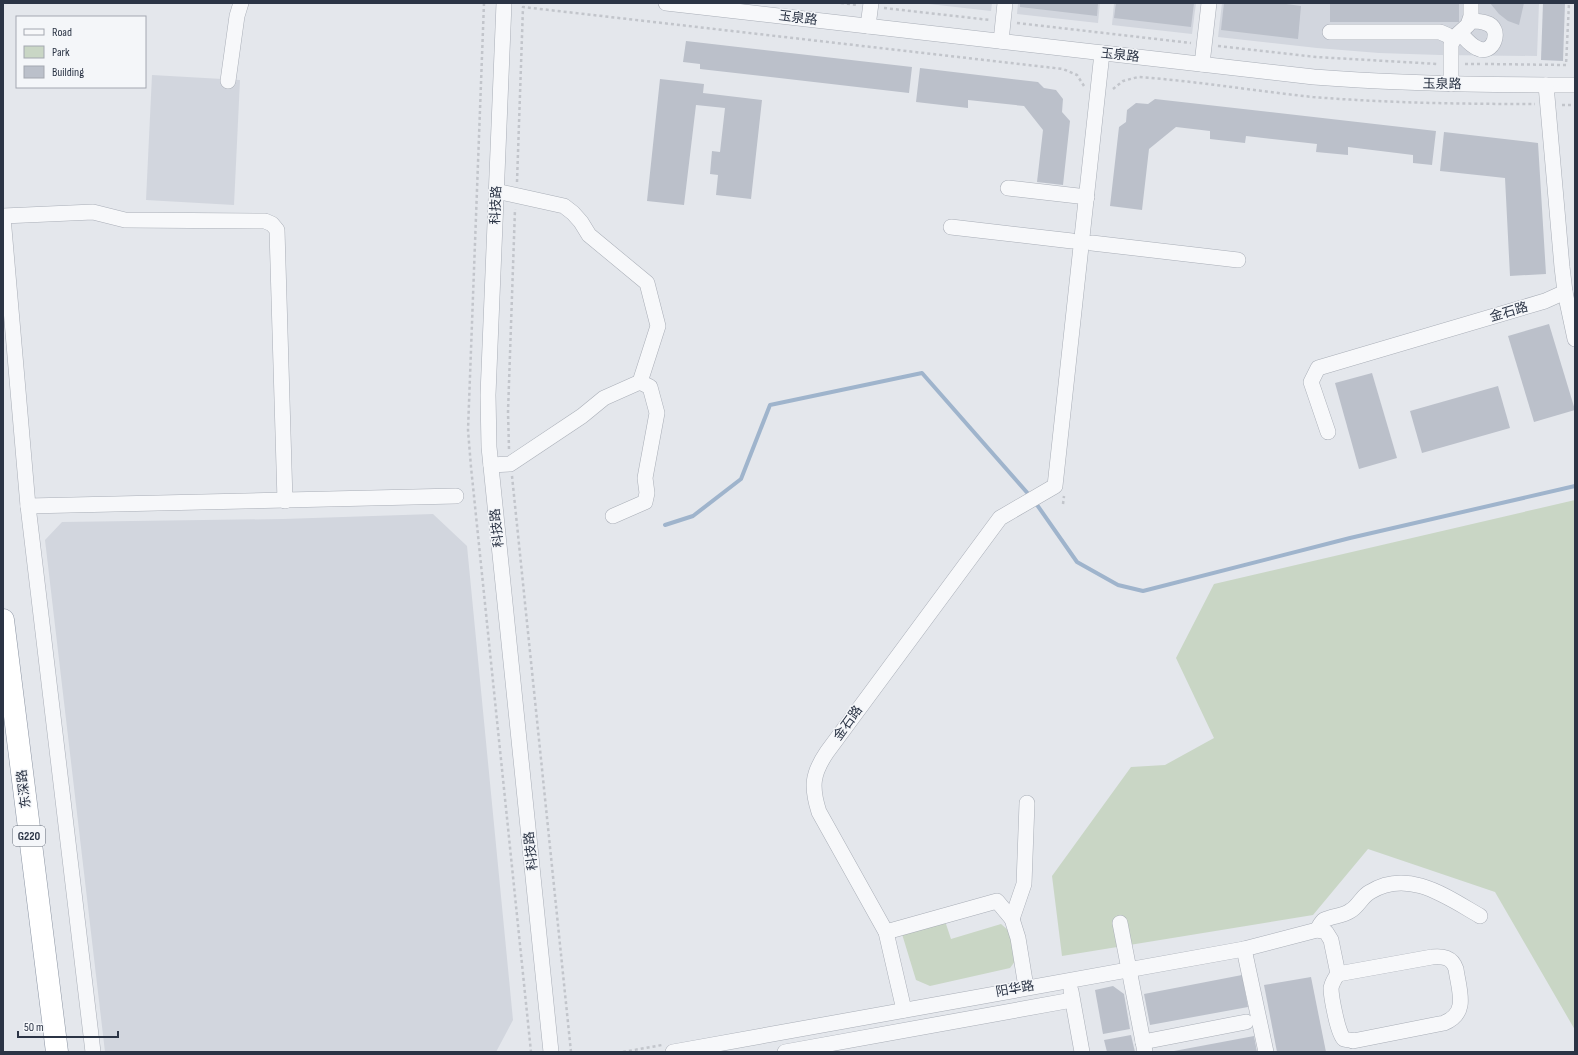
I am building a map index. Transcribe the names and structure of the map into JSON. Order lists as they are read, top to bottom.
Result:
{
  "streets": {
    "highway": ["东深路", "G220"],
    "street": [
      "玉泉路",
      "科技路",
      "金石路",
      "阳华路"
    ]
  },
  "crossings": [
    ["金石路", "阳华路"]
  ],
  "legend": ["Road", "Park", "Building"],
  "scale_bar": "50 m"
}
